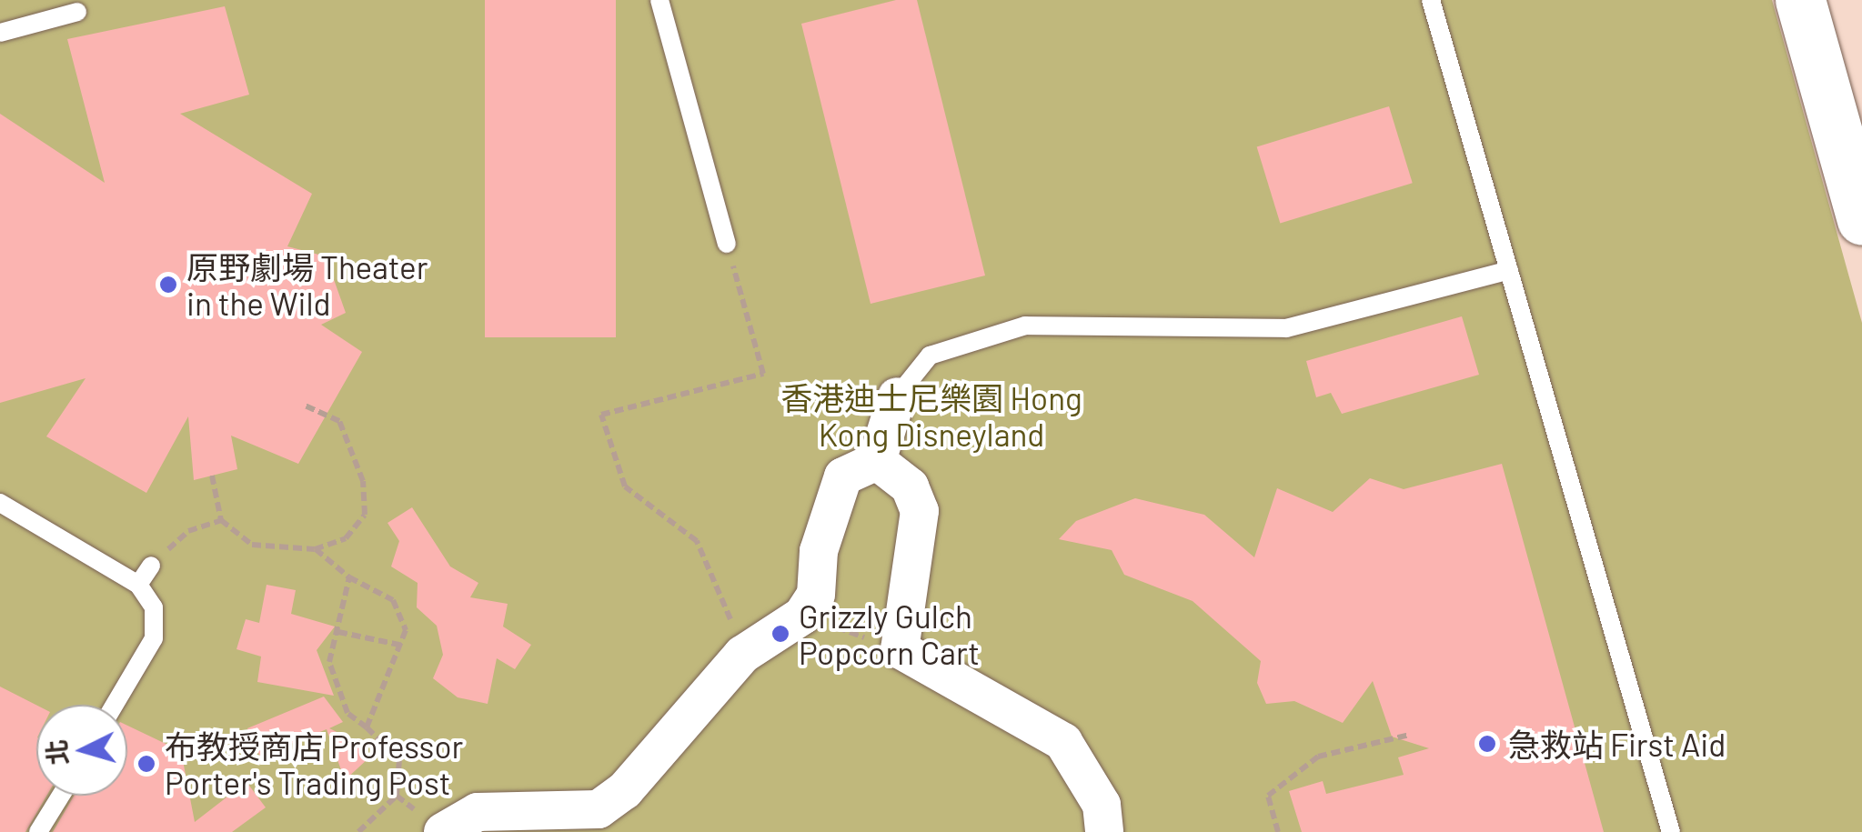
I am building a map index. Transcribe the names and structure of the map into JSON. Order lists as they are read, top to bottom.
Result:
{
  "parks": ["香港迪士尼樂園 Hong Kong Disneyland"],
  "places": [
    "原野劇場 Theater in the Wild",
    "Grizzly Gulch Popcorn Cart",
    "急救站 First Aid",
    "布教授商店 Professor Porter's Trading Post"
  ],
  "north": "left"
}
